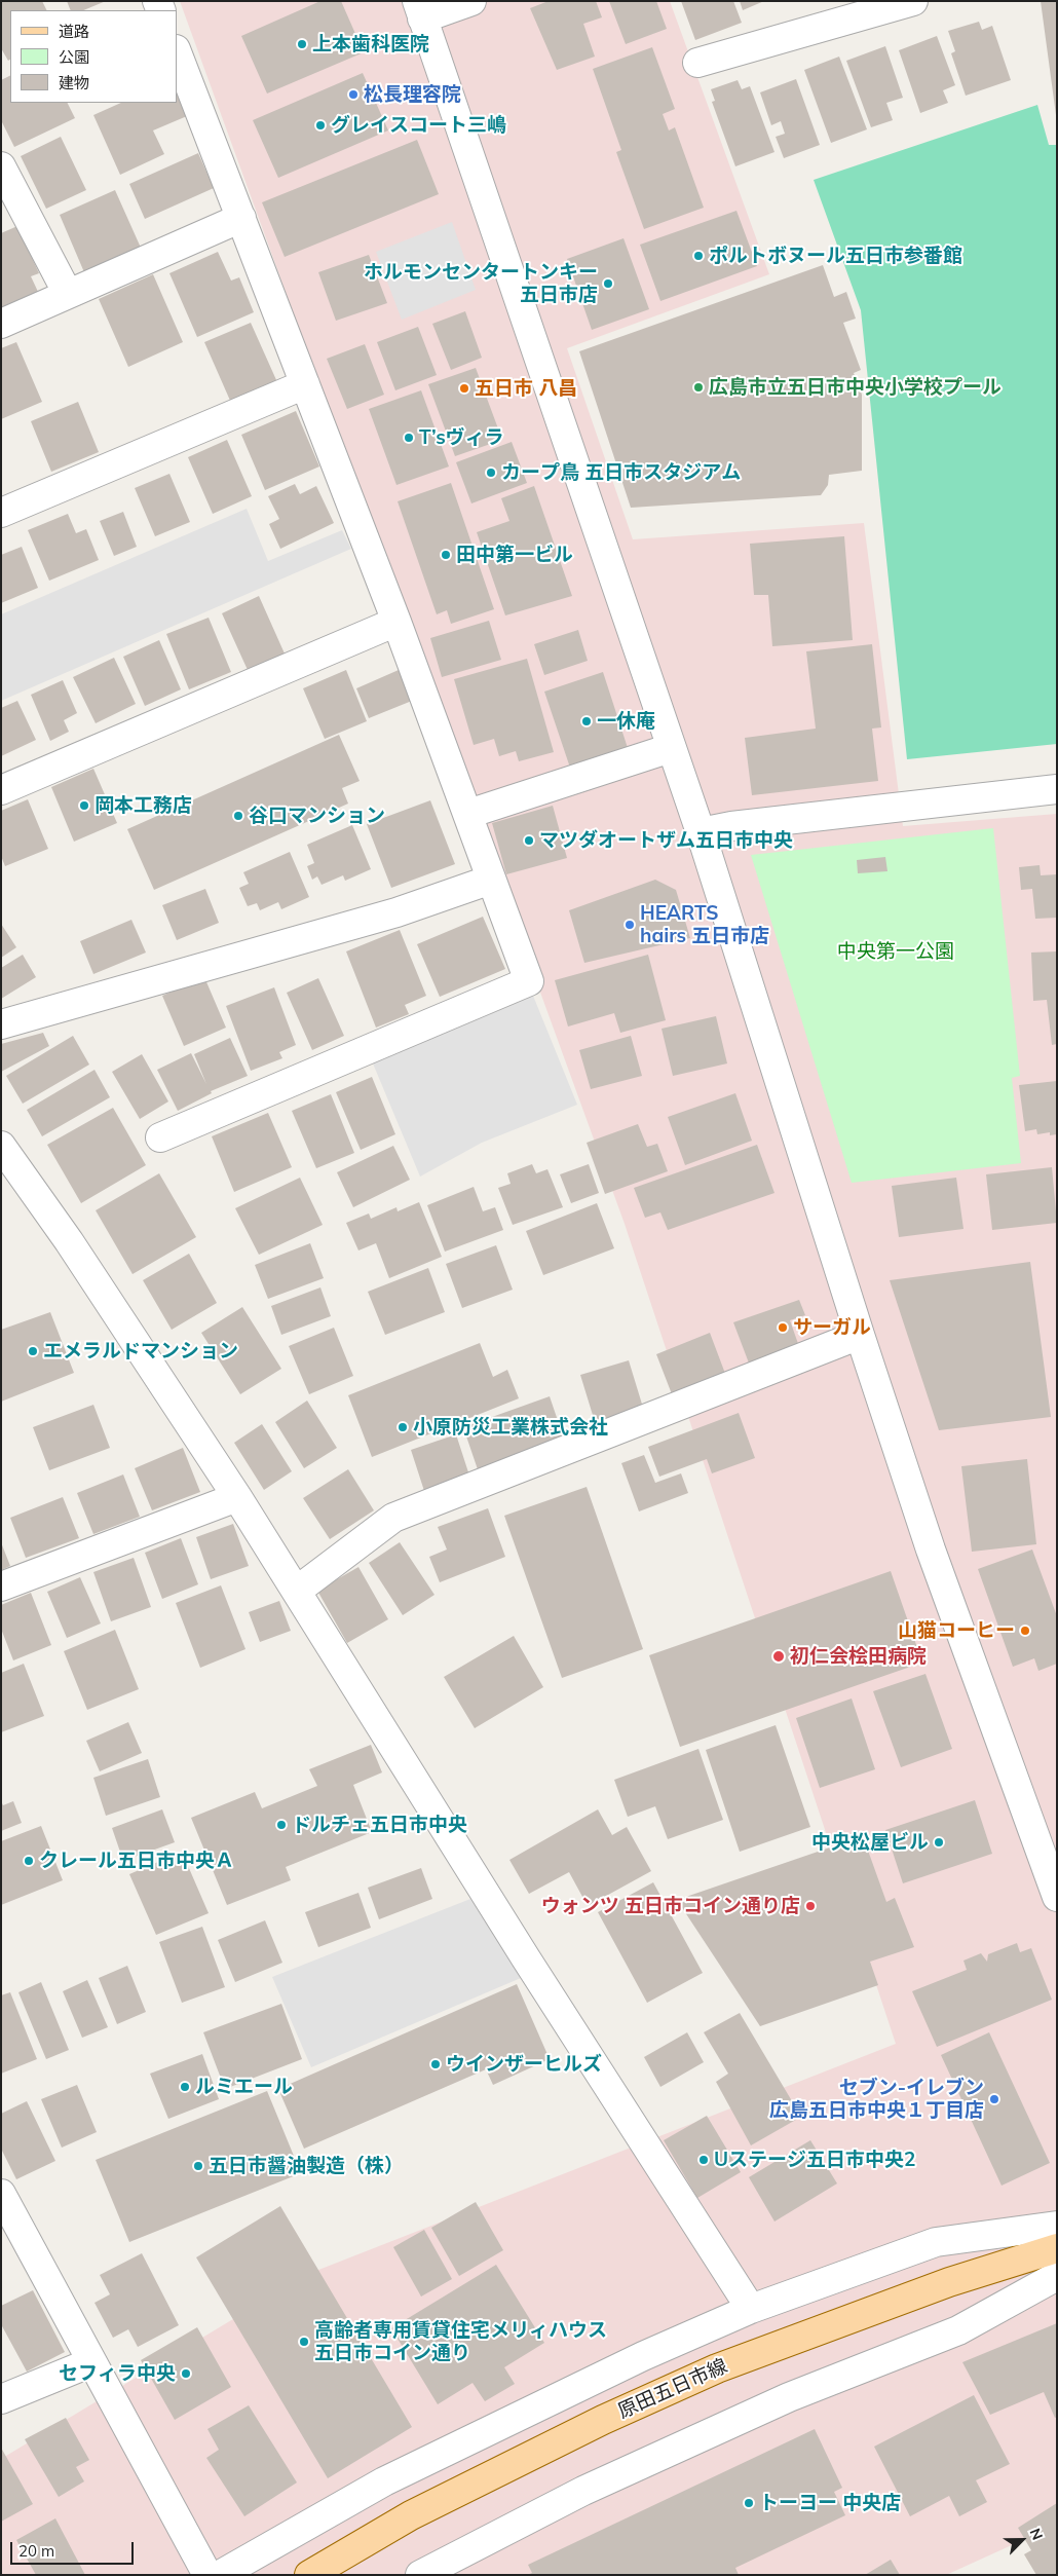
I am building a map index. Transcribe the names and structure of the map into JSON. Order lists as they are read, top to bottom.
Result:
{
  "streets": {
    "main road": ["原田五日市線"]
  },
  "parks": ["中央第一公園"],
  "places": [
    "上本歯科医院",
    "松長理容院",
    "グレイスコート三嶋",
    "ポルトボヌール五日市参番館",
    "ホルモンセンタートンキー 五日市店",
    "広島市立五日市中央小学校プール",
    "五日市 八昌",
    "T’sヴィラ",
    "カープ鳥 五日市スタジアム",
    "田中第一ビル",
    "一休庵",
    "岡本工務店",
    "谷口マンション",
    "マツダオートザム五日市中央",
    "HEARTS hairs 五日市店",
    "サーガル",
    "エメラルドマンション",
    "小原防災工業株式会社",
    "山猫コーヒー",
    "初仁会桧田病院",
    "ドルチェ五日市中央",
    "中央松屋ビル",
    "クレール五日市中央Ａ",
    "ウォンツ 五日市コイン通り店",
    "ウインザーヒルズ",
    "ルミエール",
    "セブン-イレブン 広島五日市中央１丁目店",
    "Uステージ五日市中央2",
    "五日市醤油製造（株）",
    "高齢者専用賃貸住宅メリィハウス 五日市コイン通り",
    "セフィラ中央",
    "トーヨー 中央店"
  ],
  "legend": ["道路", "公園", "建物"],
  "scale_bar": "20 m",
  "north": "top right"
}
